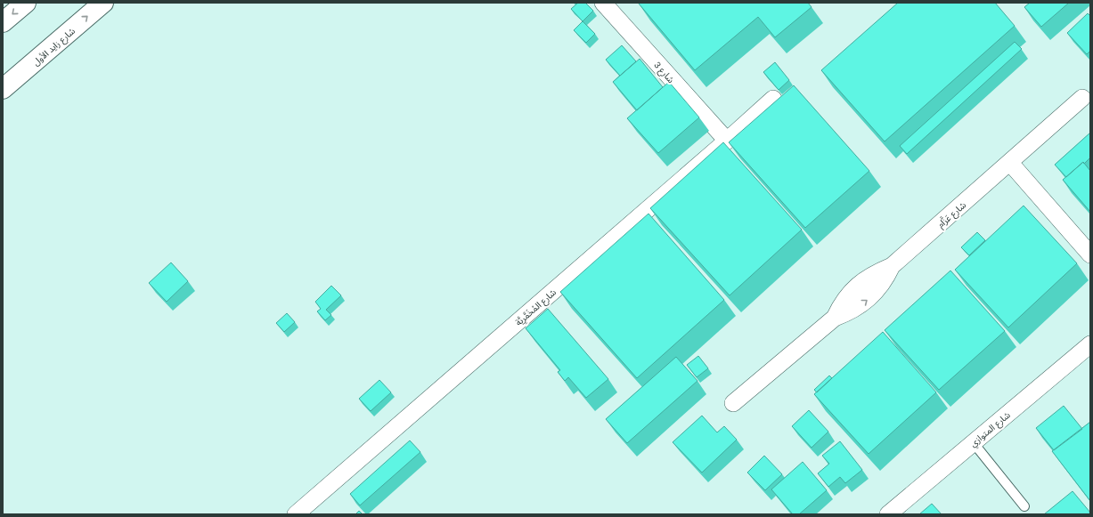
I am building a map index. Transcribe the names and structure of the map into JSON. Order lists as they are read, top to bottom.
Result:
{
  "streets": {
    "main road": ["شارع زايد الأول"],
    "street": [
      "شارع 3",
      "شارع عَزَّام",
      "شارع المْخَمَّرِيَّة",
      "شارع المتوازي"
    ]
  },
  "crossings": [
    ["شارع 3", "شارع المْخَمَّرِيَّة"]
  ],
  "one_way": ["شارع زايد الأول"]
}
